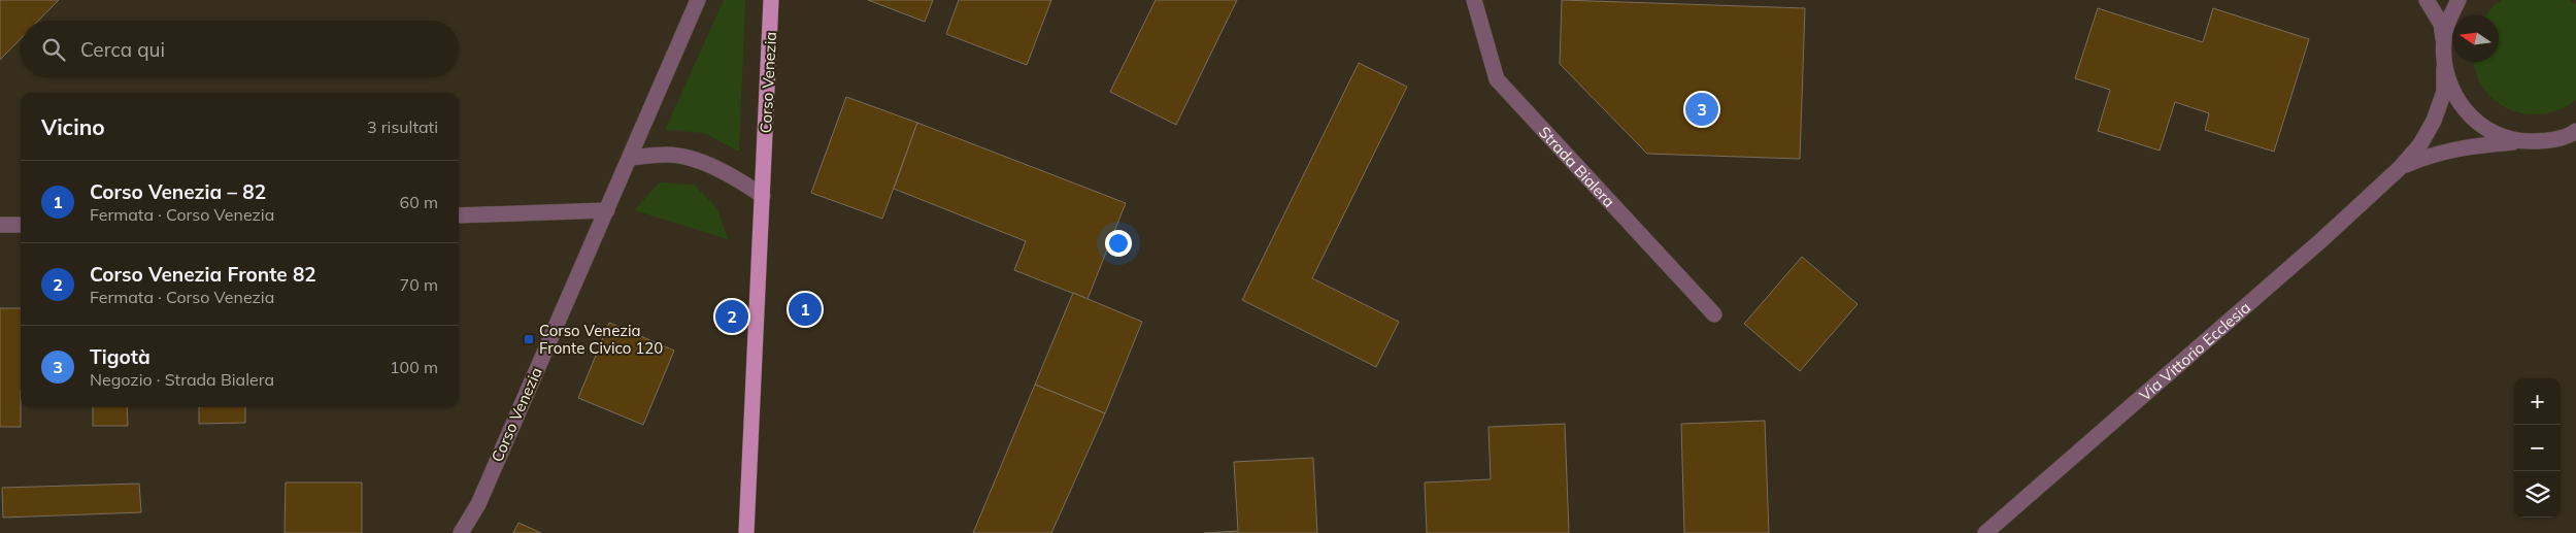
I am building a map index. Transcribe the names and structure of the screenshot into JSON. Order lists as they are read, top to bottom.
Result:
{
  "streets": {
    "main road": ["Corso Venezia"],
    "street": ["Strada Bialera", "Via Vittorio Ecclesia"]
  },
  "places": {
    "transit": ["Corso Venezia Fronte Civico 120"]
  },
  "north": "left",
  "page": {
    "search": "Cerca qui",
    "pins": ["3", "1", "2"],
    "heading": ["Vicino", "3 risultati"],
    "list": [
      {
        "mark": "1",
        "name": "Corso Venezia – 82",
        "note": "Fermata · Corso Venezia",
        "value": "60 m"
      },
      {
        "mark": "2",
        "name": "Corso Venezia Fronte 82",
        "note": "Fermata · Corso Venezia",
        "value": "70 m"
      },
      {
        "mark": "3",
        "name": "Tigotà",
        "note": "Negozio · Strada Bialera",
        "value": "100 m"
      }
    ],
    "map_buttons": ["+", "−"]
  }
}
